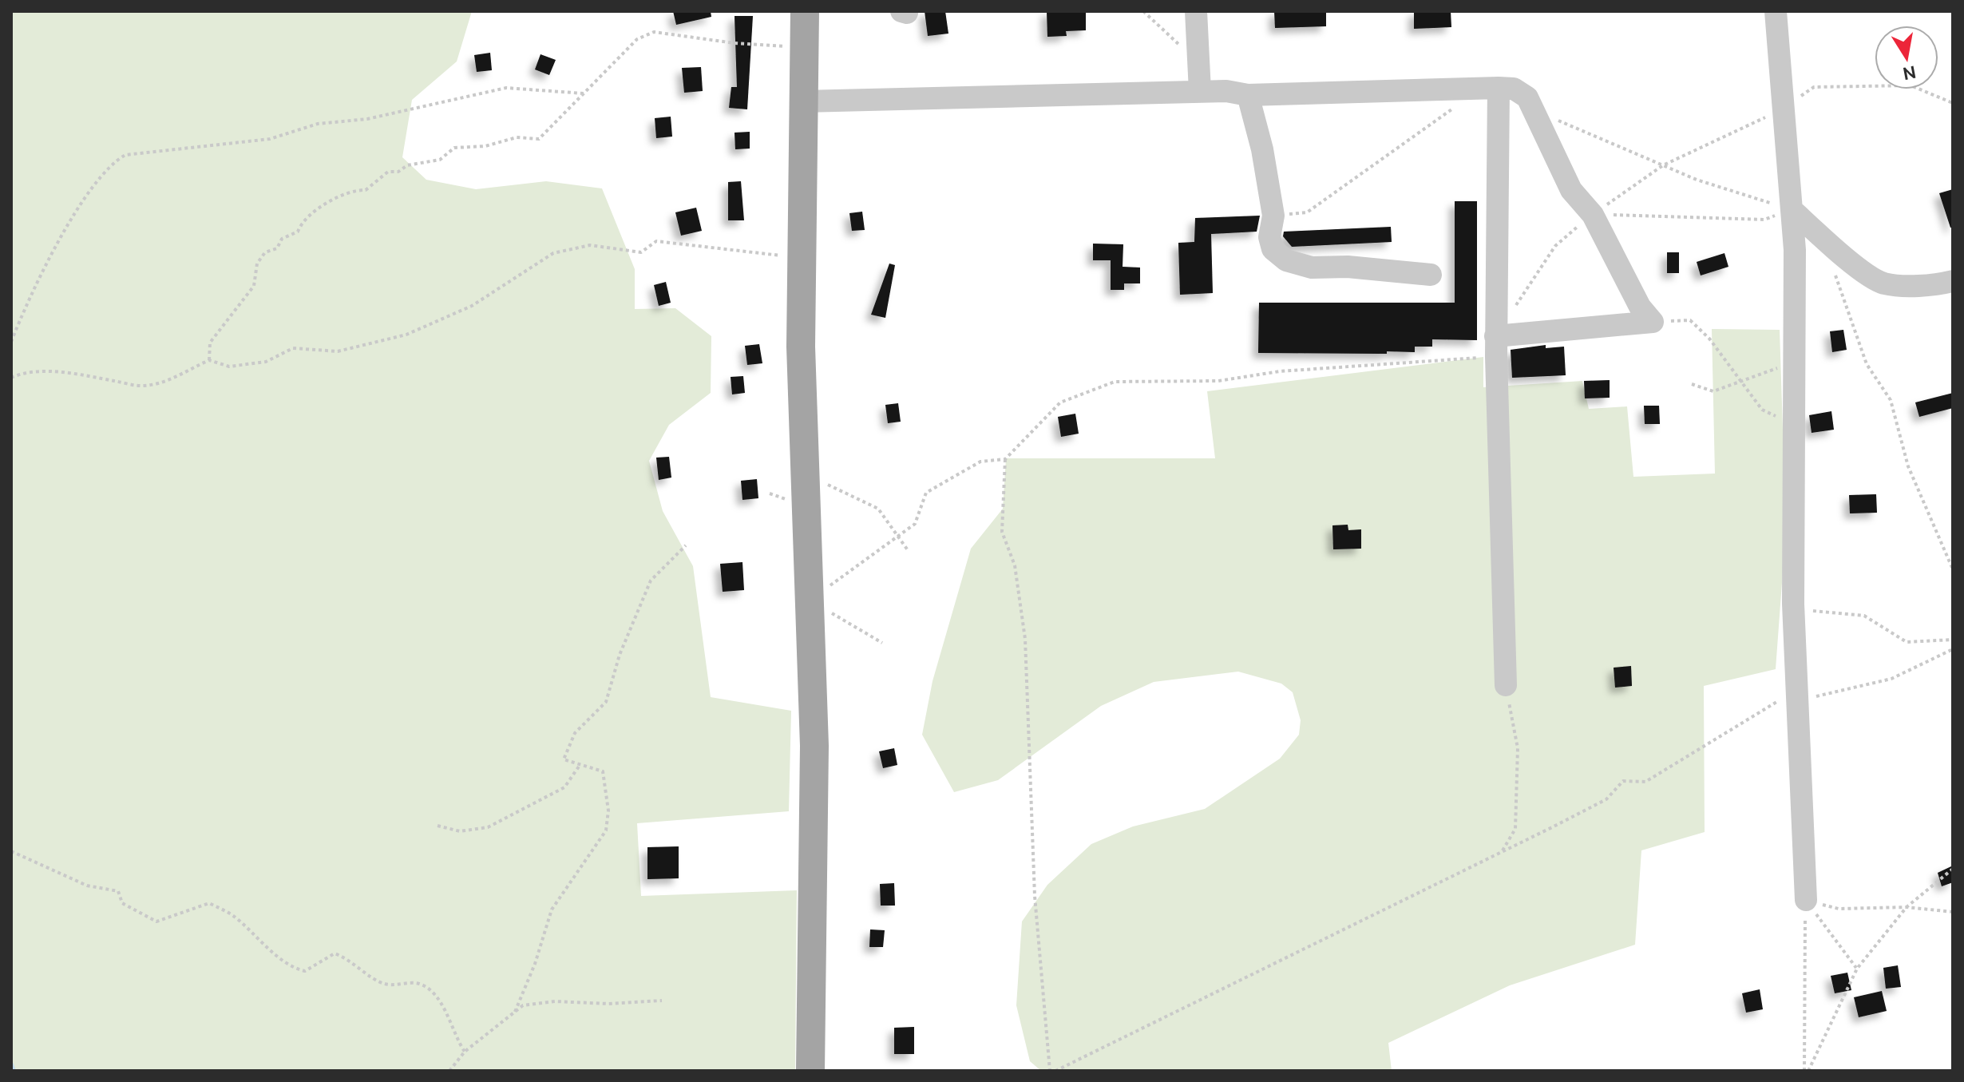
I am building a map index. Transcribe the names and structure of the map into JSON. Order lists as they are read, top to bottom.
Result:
{
  "north": "bottom"
}
